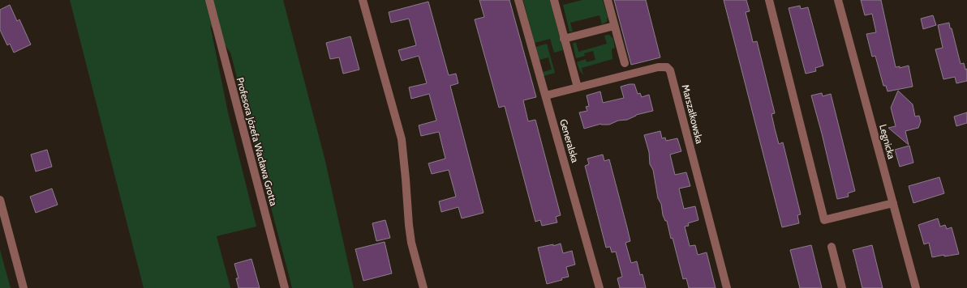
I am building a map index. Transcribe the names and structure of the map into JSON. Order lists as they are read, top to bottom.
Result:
{
  "streets": {
    "street": [
      "Marszałkowska",
      "Generalska",
      "Profesora Józefa Wacława Grotta",
      "Legnicka"
    ]
  },
  "crossings": [
    ["Marszałkowska", "Generalska"]
  ]
}
